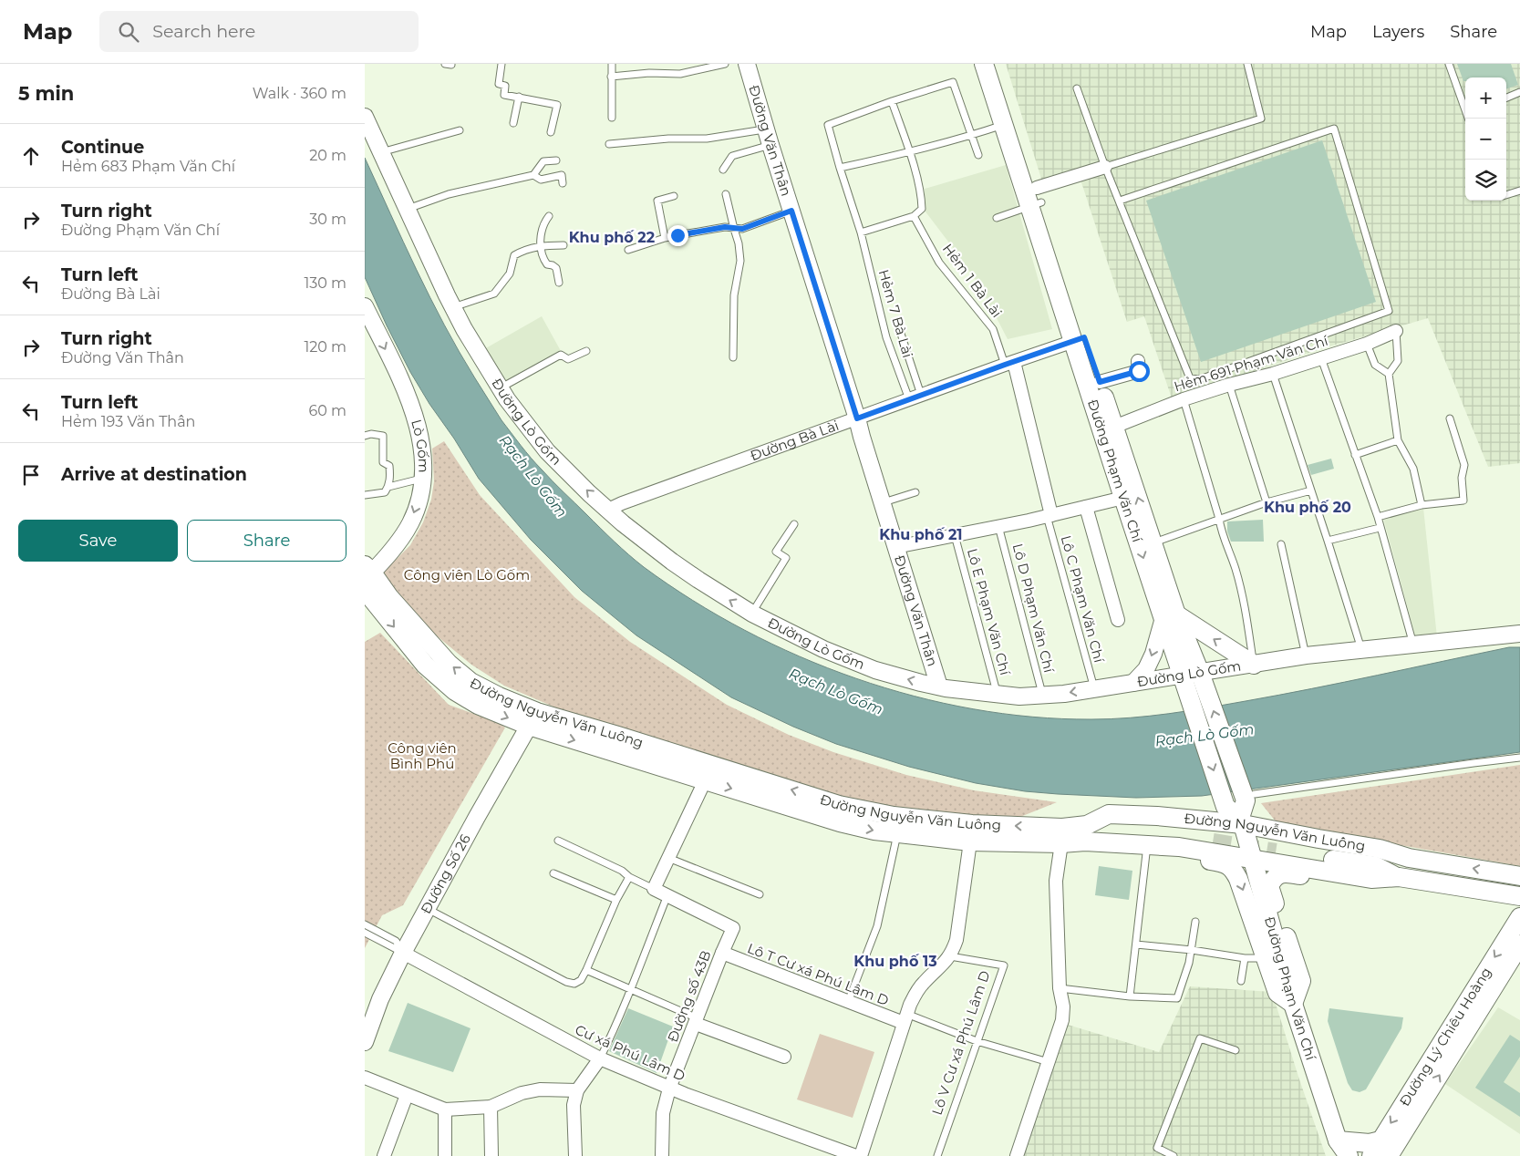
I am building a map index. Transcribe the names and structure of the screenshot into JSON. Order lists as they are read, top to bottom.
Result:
{
  "streets": {
    "main road": ["Đường Phạm Văn Chí", "Đường Nguyễn Văn Luông", "Đường Lý Chiêu Hoàng"],
    "street": [
      "Đường Văn Thân",
      "Hẻm 691 Phạm Văn Chí",
      "Đường Lò Gốm",
      "Đường Bà Lài",
      "Lò Gốm",
      "Đường Số 26",
      "Lô T Cư xá Phú Lâm D",
      "Đường số 43B",
      "Cư xá Phú Lâm D"
    ],
    "lane": [
      "Hẻm 1 Bà Lài",
      "Hẻm 7 Bà Lài",
      "Lô C Phạm Văn Chí",
      "Lô D Phạm Văn Chí",
      "Lô E Phạm Văn Chí",
      "Lô V Cư xá Phú Lâm D"
    ]
  },
  "crossings": [
    ["Đường Văn Thân", "Đường Lò Gốm"],
    ["Đường Văn Thân", "Đường Bà Lài"],
    ["Hẻm 1 Bà Lài", "Đường Bà Lài"],
    ["Hẻm 7 Bà Lài", "Đường Bà Lài"],
    ["Hẻm 691 Phạm Văn Chí", "Đường Phạm Văn Chí"],
    ["Đường Lò Gốm", "Đường Bà Lài"],
    ["Đường Lò Gốm", "Đường Phạm Văn Chí"],
    ["Đường Lò Gốm", "Lô C Phạm Văn Chí"],
    ["Đường Lò Gốm", "Lô D Phạm Văn Chí"],
    ["Đường Lò Gốm", "Lô E Phạm Văn Chí"],
    ["Đường Bà Lài", "Đường Phạm Văn Chí"],
    ["Lò Gốm", "Đường Nguyễn Văn Luông"],
    ["Đường Phạm Văn Chí", "Đường Nguyễn Văn Luông"],
    ["Đường Nguyễn Văn Luông", "Đường Số 26"],
    ["Đường Số 26", "Cư xá Phú Lâm D"],
    ["Lô T Cư xá Phú Lâm D", "Đường số 43B"],
    ["Đường số 43B", "Cư xá Phú Lâm D"]
  ],
  "one_way": ["Đường Lò Gốm", "Lò Gốm"],
  "districts": [
    "Khu phố 22",
    "Khu phố 20",
    "Khu phố 21",
    "Khu phố 13"
  ],
  "water": ["Rạch Lò Gốm"],
  "parks": ["Công viên Lò Gốm", "Công viên Bình Phú"],
  "page": {
    "header": "Map",
    "search": "Search here",
    "nav": ["Map", "Layers", "Share"],
    "heading": ["5 min", "Walk · 360 m"],
    "map_buttons": ["+", "−"],
    "list": [
      ["Continue", "Hẻm 683 Phạm Văn Chí", "20 m"],
      ["Turn right", "Đường Phạm Văn Chí", "30 m"],
      ["Turn left", "Đường Bà Lài", "130 m"],
      ["Turn right", "Đường Văn Thân", "120 m"],
      ["Turn left", "Hẻm 193 Văn Thân", "60 m"],
      "Arrive at destination"
    ],
    "buttons": ["Save", "Share"]
  }
}
